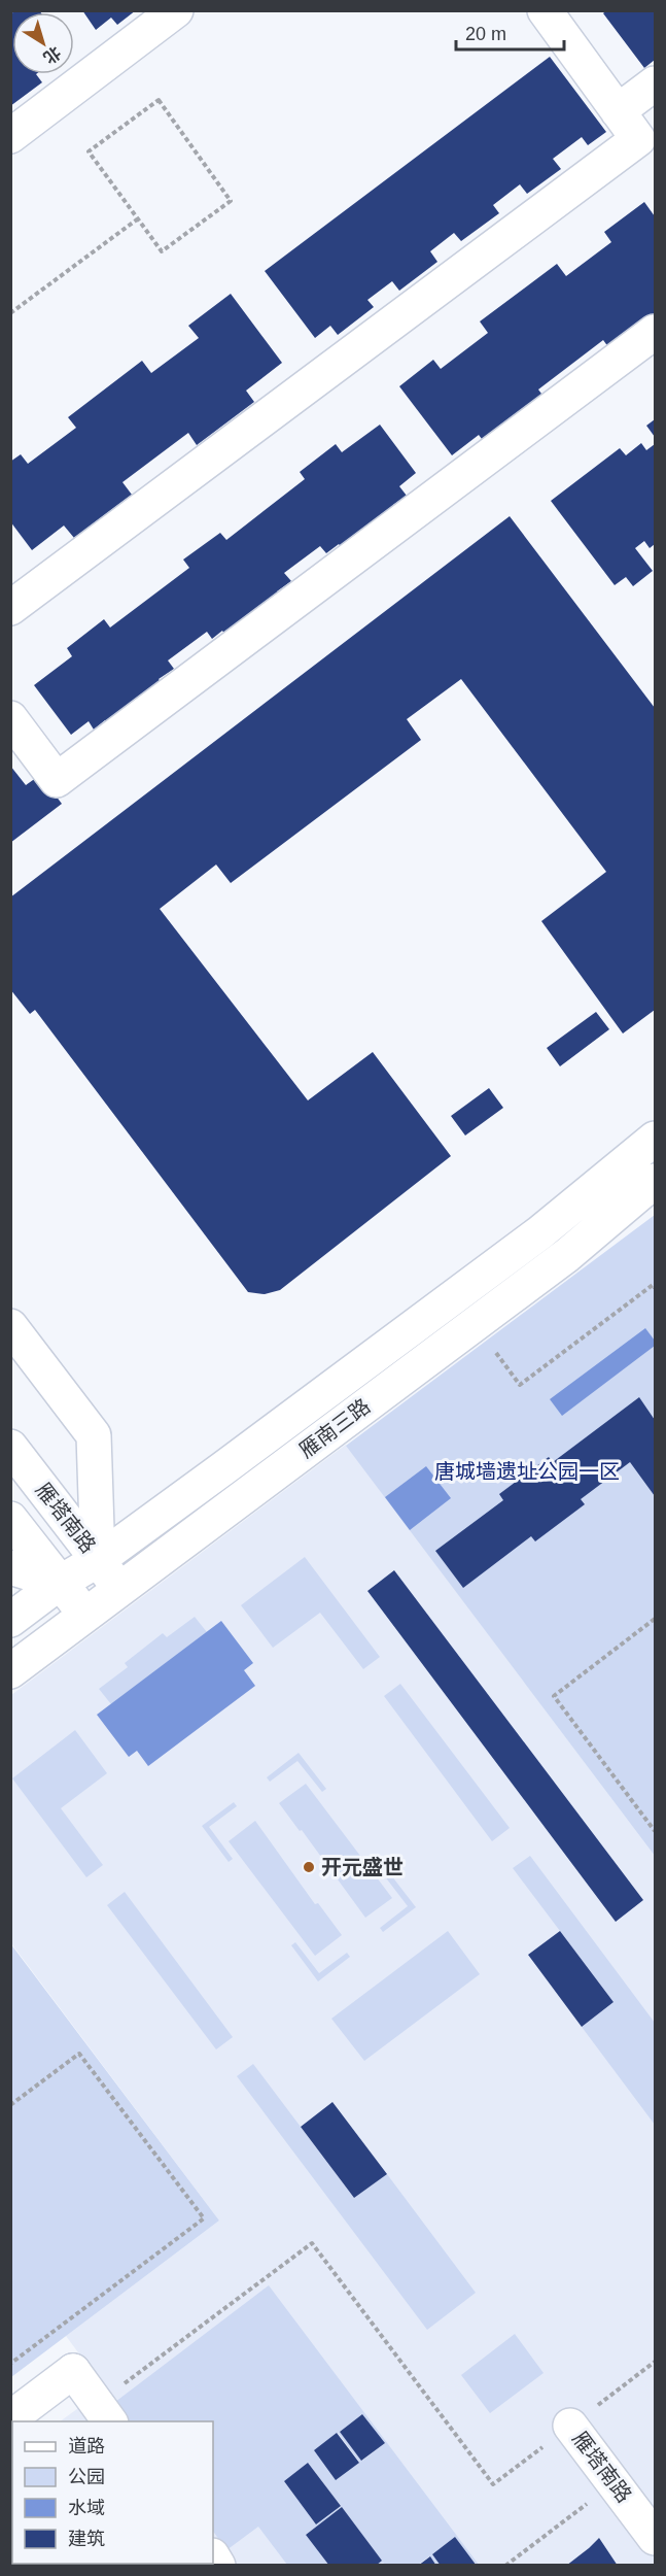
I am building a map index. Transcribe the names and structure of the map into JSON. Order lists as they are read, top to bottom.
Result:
{
  "streets": {
    "street": ["雁南三路", "雁塔南路"]
  },
  "crossings": [
    ["雁南三路", "雁塔南路"]
  ],
  "parks": ["唐城墙遗址公园一区"],
  "places": ["开元盛世"],
  "legend": [
    "道路",
    "公园",
    "水域",
    "建筑"
  ],
  "scale_bar": "20 m",
  "north": "bottom right"
}
